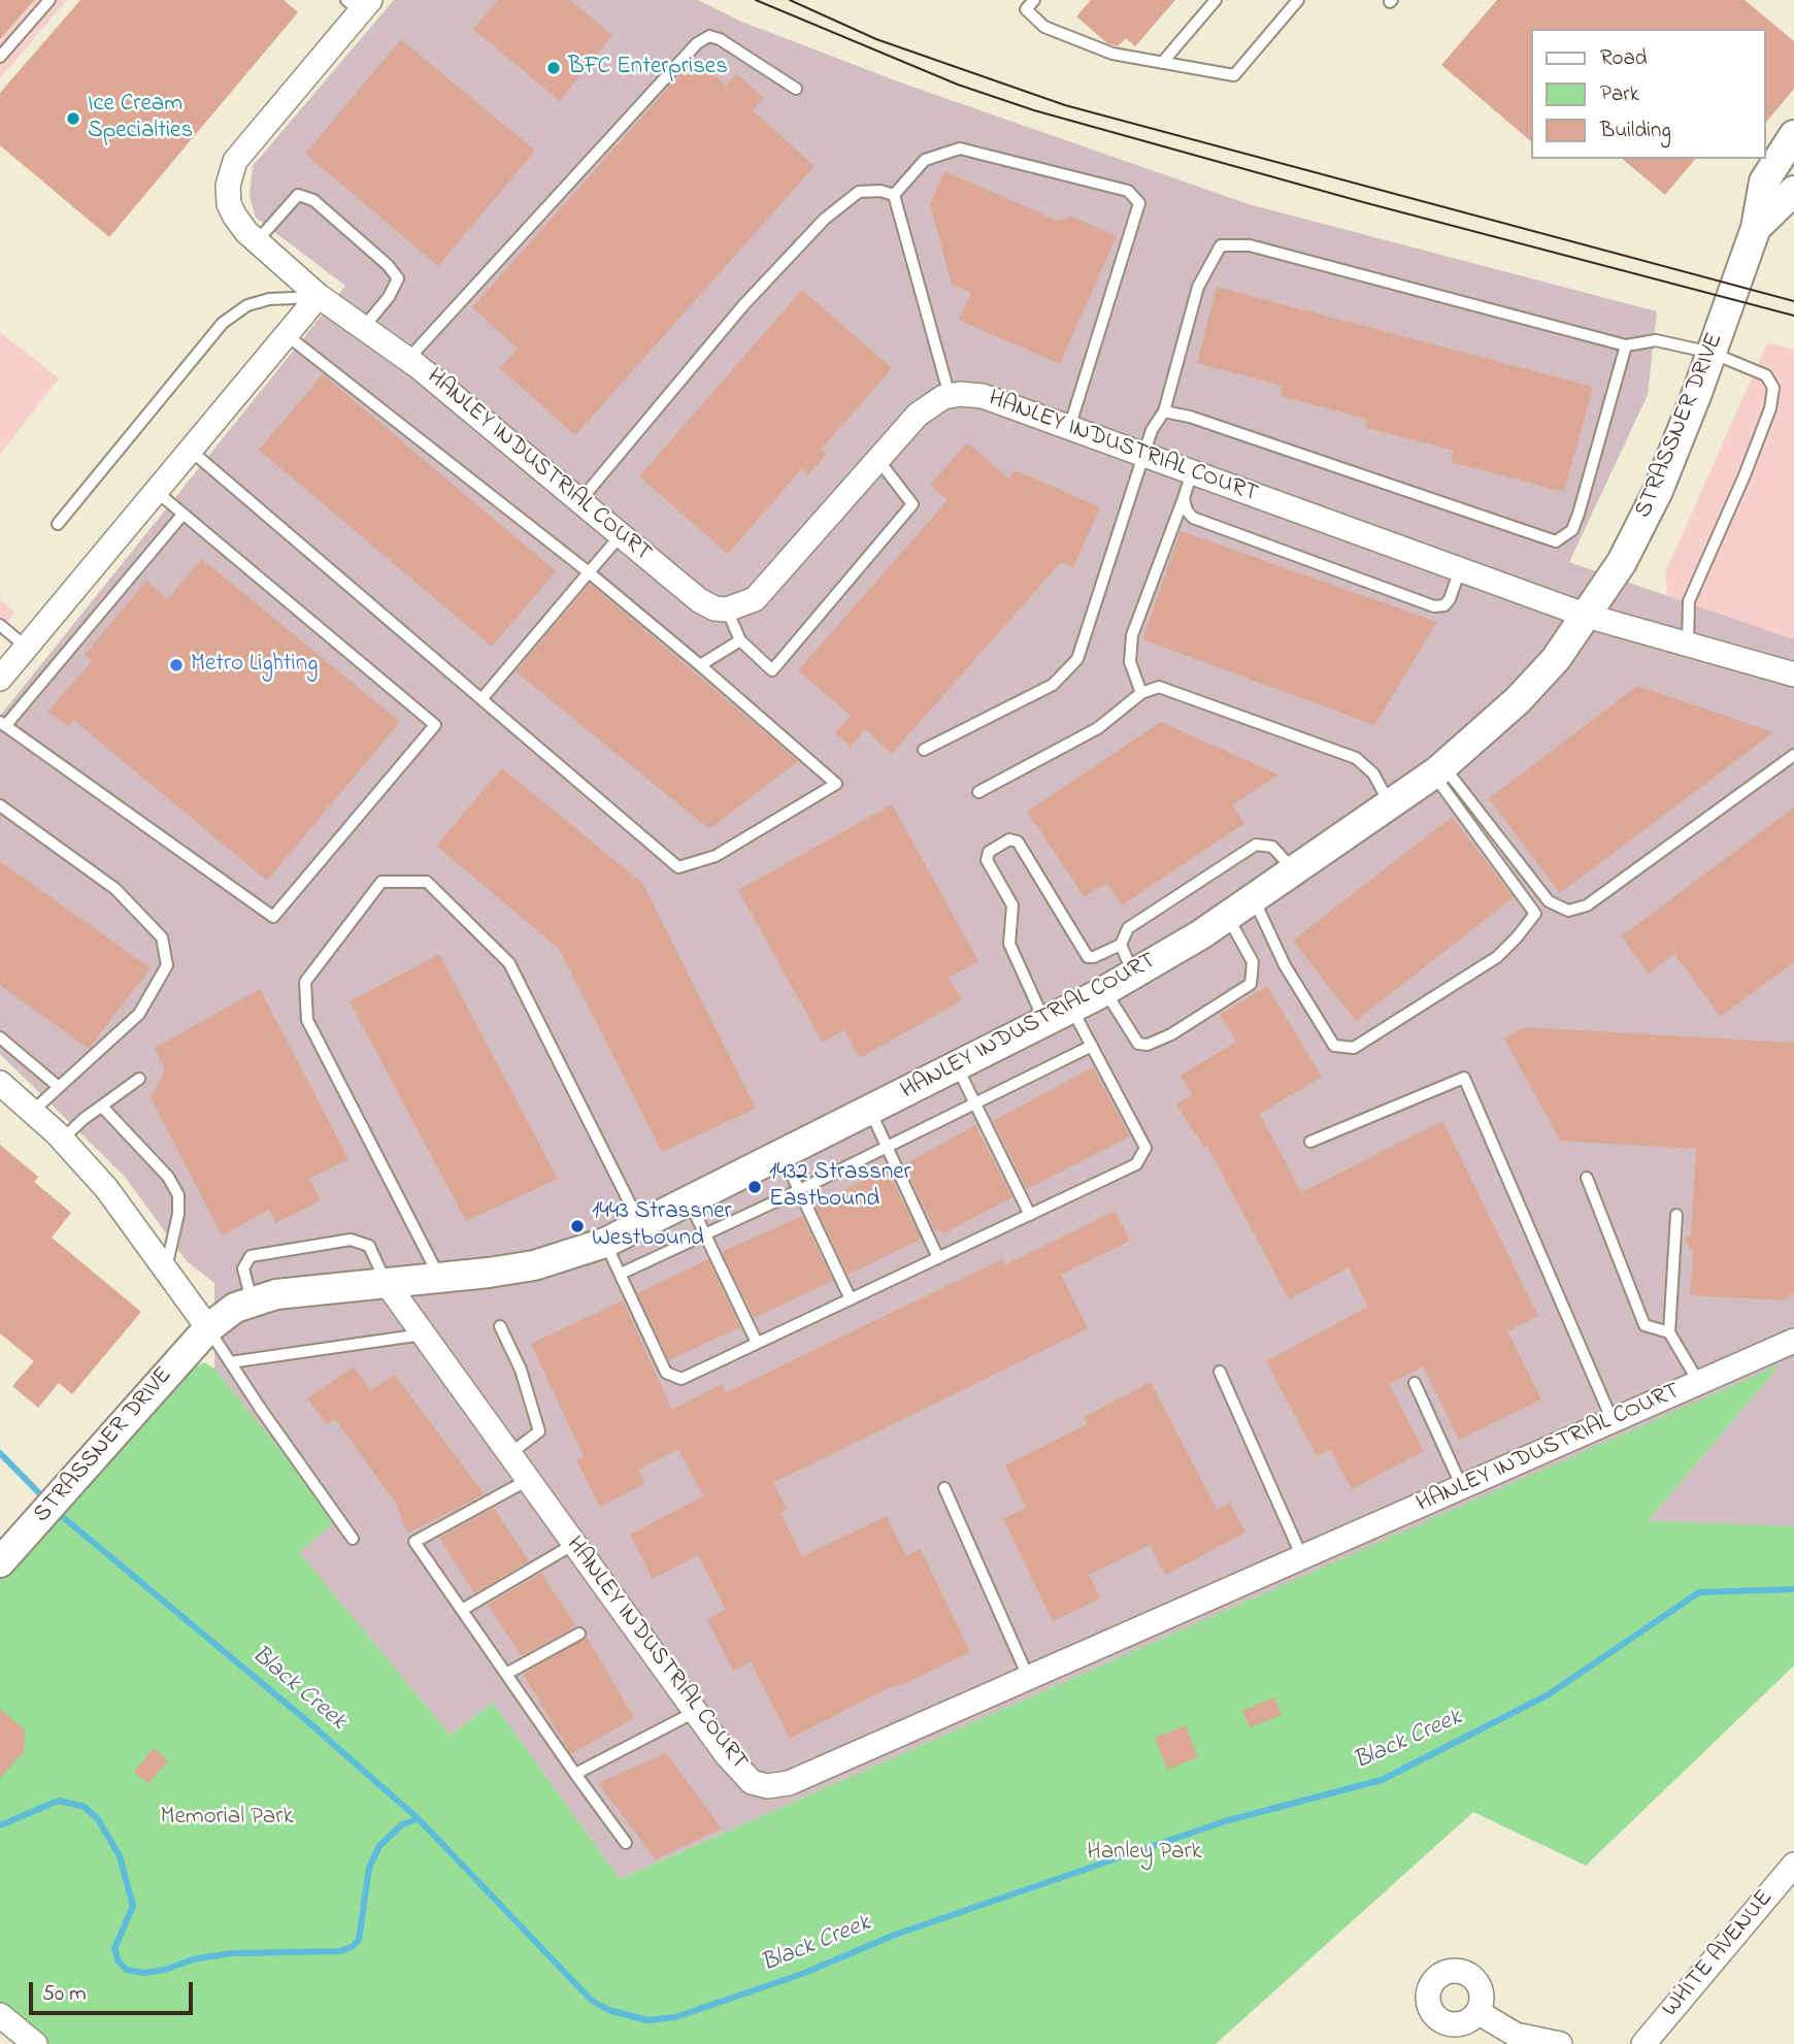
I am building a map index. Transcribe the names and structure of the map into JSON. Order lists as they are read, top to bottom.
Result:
{
  "streets": {
    "street": ["STRASSNER DRIVE", "HANLEY INDUSTRIAL COURT", "WHITE AVENUE"]
  },
  "crossings": [
    ["STRASSNER DRIVE", "HANLEY INDUSTRIAL COURT"]
  ],
  "water": ["Black Creek"],
  "parks": ["Memorial Park", "Hanley Park"],
  "places": [
    "BFC Enterprises",
    "Ice Cream Specialties",
    "Metro Lighting",
    "1432 Strassner Eastbound",
    "1443 Strassner Westbound"
  ],
  "legend": ["Road", "Park", "Building"],
  "scale_bar": "50 m"
}
